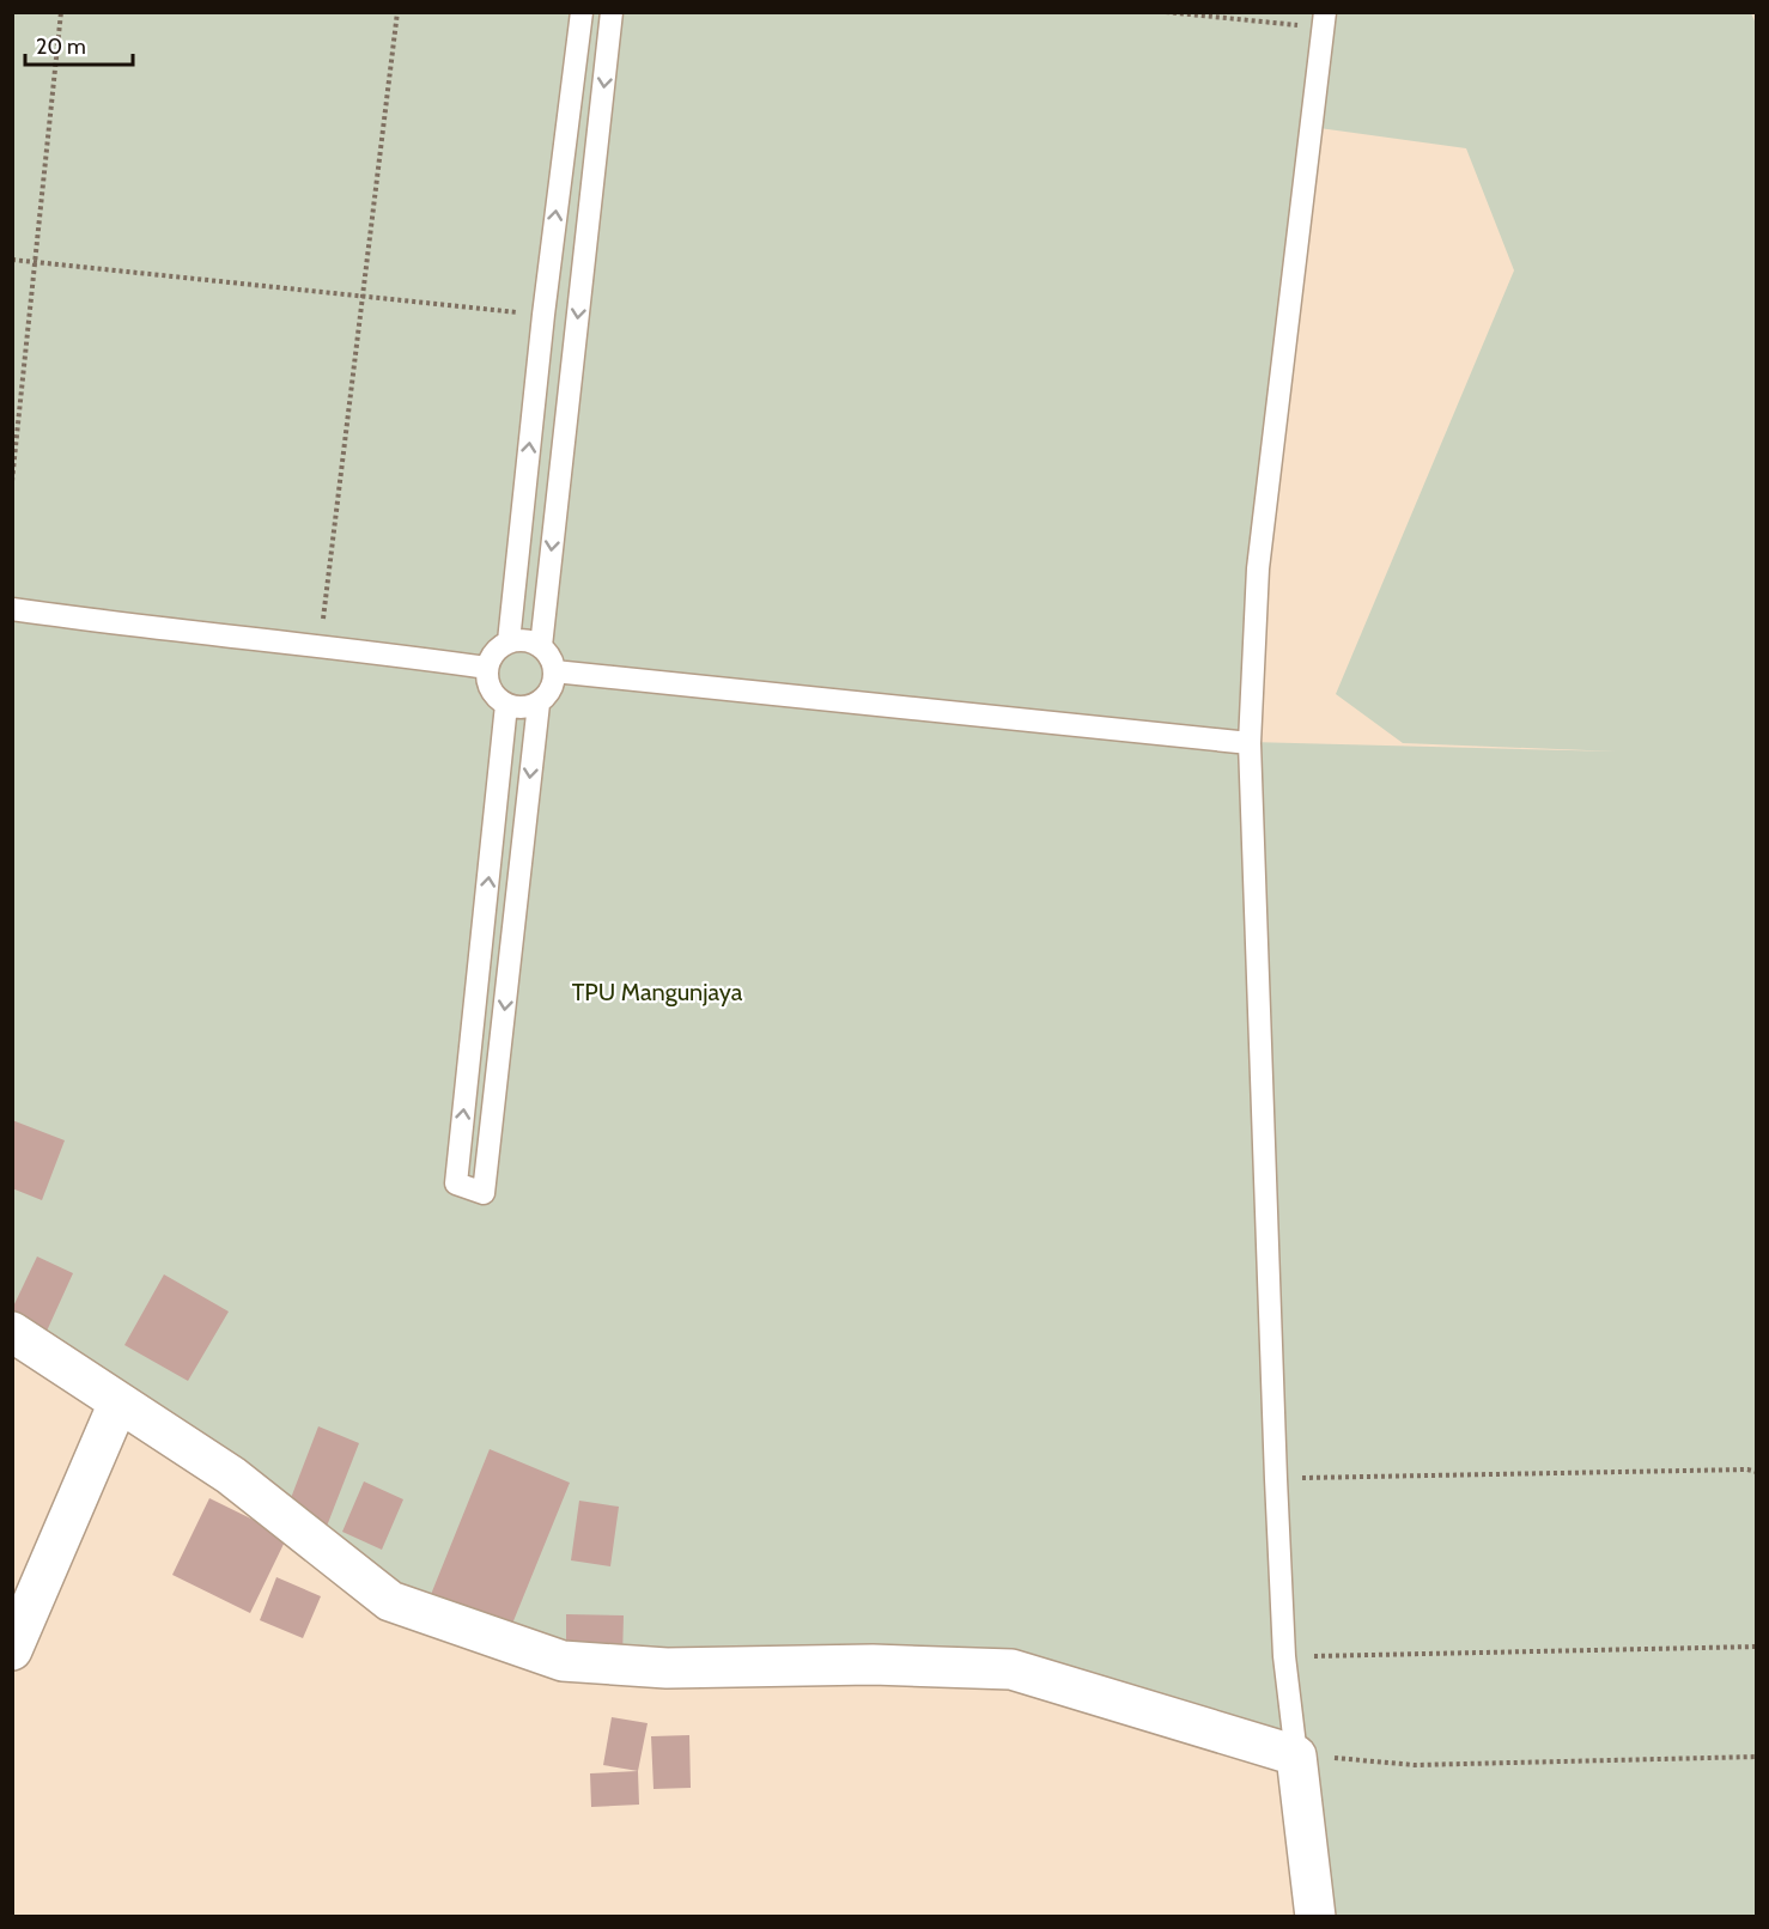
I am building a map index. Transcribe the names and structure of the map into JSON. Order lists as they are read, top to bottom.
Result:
{
  "parks": ["TPU Mangunjaya"],
  "scale_bar": "20 m"
}
